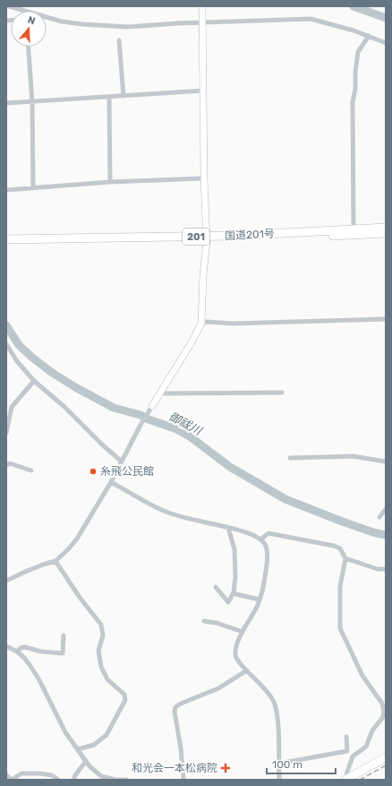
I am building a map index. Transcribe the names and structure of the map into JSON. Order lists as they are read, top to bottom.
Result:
{
  "streets": {
    "highway": ["国道201号", "201"]
  },
  "water": ["御祓川"],
  "places": {
    "other": ["糸飛公民館"],
    "health": ["和光会一本松病院"]
  },
  "scale_bar": "100 m",
  "north": "top"
}
